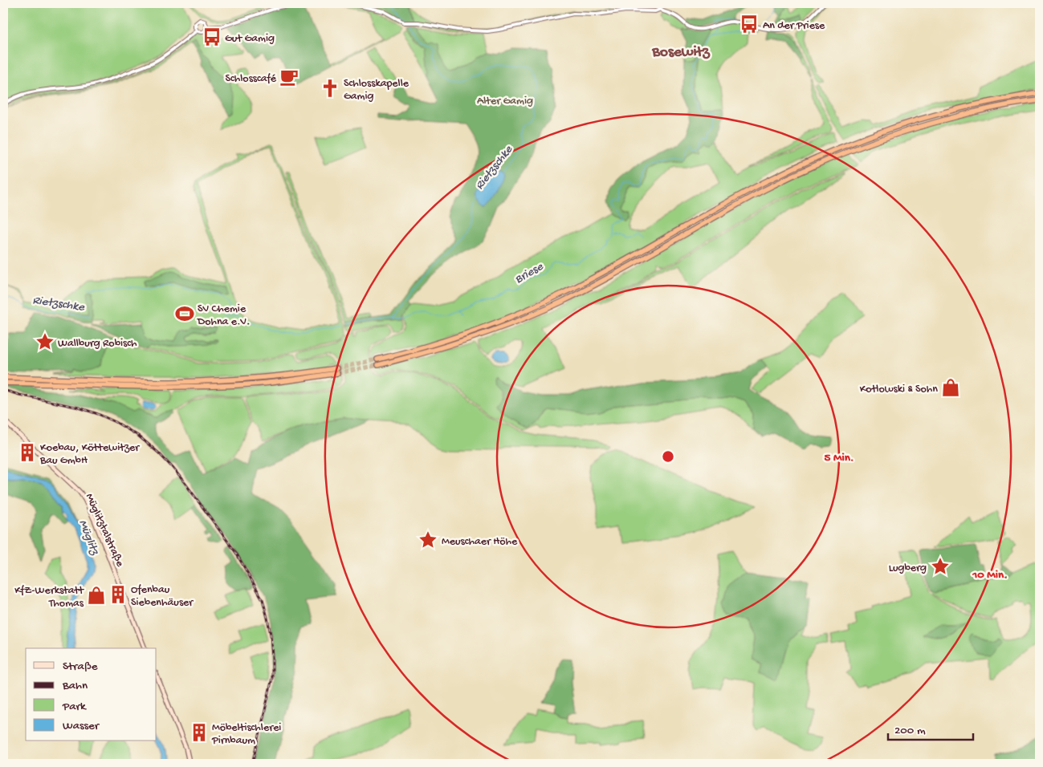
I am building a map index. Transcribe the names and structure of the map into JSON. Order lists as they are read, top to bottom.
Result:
{
  "streets": {
    "main road": ["Müglitztalstraße"]
  },
  "districts": ["Bosewitz"],
  "water": ["Rietzschke", "Briese", "Müglitz"],
  "parks": ["Alter Gamig"],
  "places": {
    "bus stop": ["An der Priese", "Gut Gamig"],
    "cafe": ["Schlosscafé"],
    "church": ["Schlosskapelle Gamig"],
    "sports": ["SV Chemie Dohna e.V."],
    "place": ["Wallburg Robisch", "Meuschaer Höhe", "Lugberg"],
    "shop": ["Kotlowski & Sohn", "KfZ-Werkstatt Thomas"],
    "building": ["Koebau, Köttewitzer Bau GmbH", "Ofenbau Siebenhäuser", "Möbeltischlerei Pirnbaum"]
  },
  "legend": [
    "Straße",
    "Bahn",
    "Park",
    "Wasser"
  ],
  "scale_bar": "200 m",
  "rings": ["5 Min.", "10 Min."]
}
